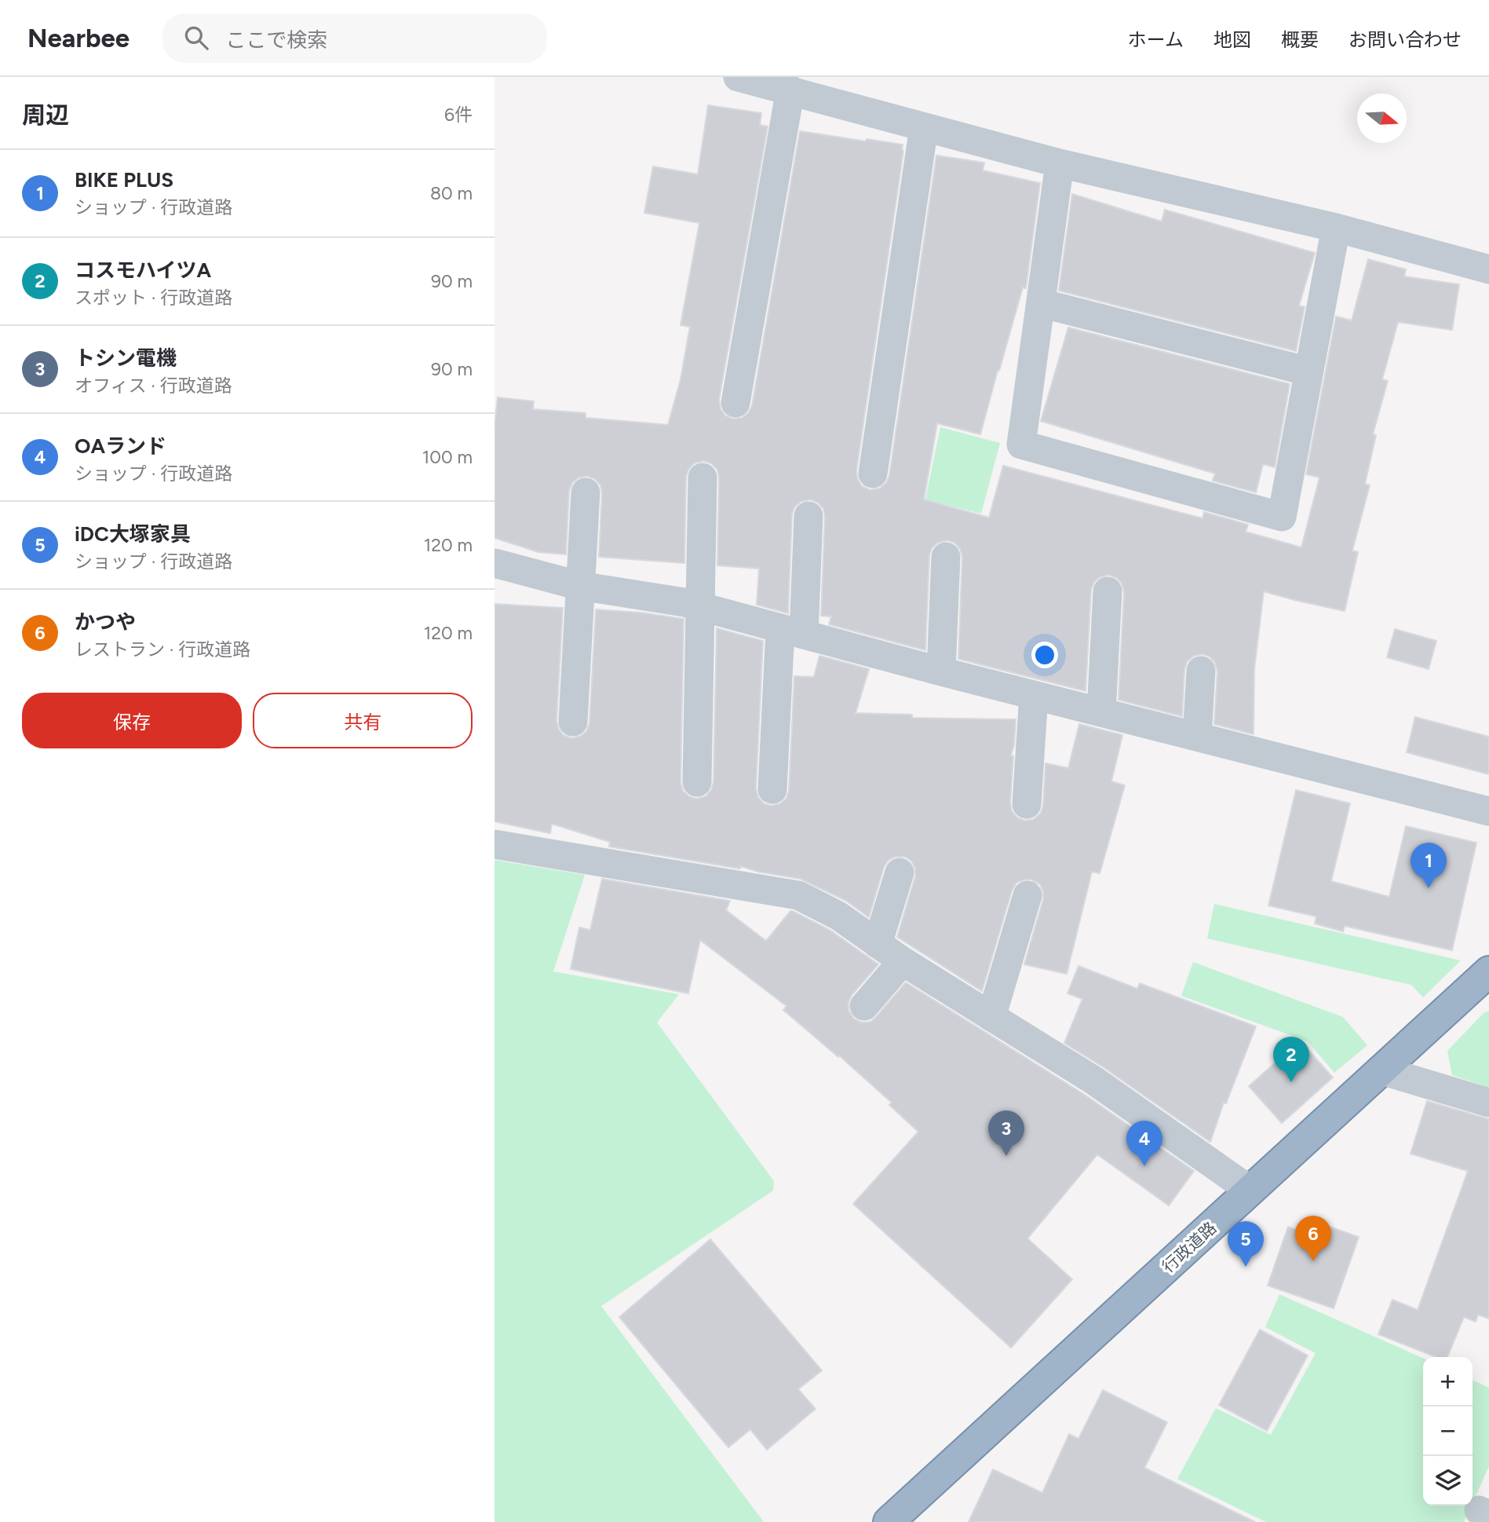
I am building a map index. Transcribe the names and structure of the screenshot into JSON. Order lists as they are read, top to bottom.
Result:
{
  "streets": {
    "highway": ["行政道路"]
  },
  "north": "right",
  "page": {
    "header": "Nearbee",
    "search": "ここで検索",
    "nav": [
      "ホーム",
      "地図",
      "概要",
      "お問い合わせ"
    ],
    "heading": ["周辺", "6件"],
    "list": [
      {
        "mark": "1",
        "name": "BIKE PLUS",
        "note": "ショップ · 行政道路",
        "value": "80 m"
      },
      {
        "mark": "2",
        "name": "コスモハイツA",
        "note": "スポット · 行政道路",
        "value": "90 m"
      },
      {
        "mark": "3",
        "name": "トシン電機",
        "note": "オフィス · 行政道路",
        "value": "90 m"
      },
      {
        "mark": "4",
        "name": "OAランド",
        "note": "ショップ · 行政道路",
        "value": "100 m"
      },
      {
        "mark": "5",
        "name": "iDC大塚家具",
        "note": "ショップ · 行政道路",
        "value": "120 m"
      },
      {
        "mark": "6",
        "name": "かつや",
        "note": "レストラン · 行政道路",
        "value": "120 m"
      }
    ],
    "buttons": ["保存", "共有"],
    "pins": [
      "1",
      "2",
      "3",
      "4",
      "6",
      "5"
    ],
    "map_buttons": ["+", "−"]
  }
}
